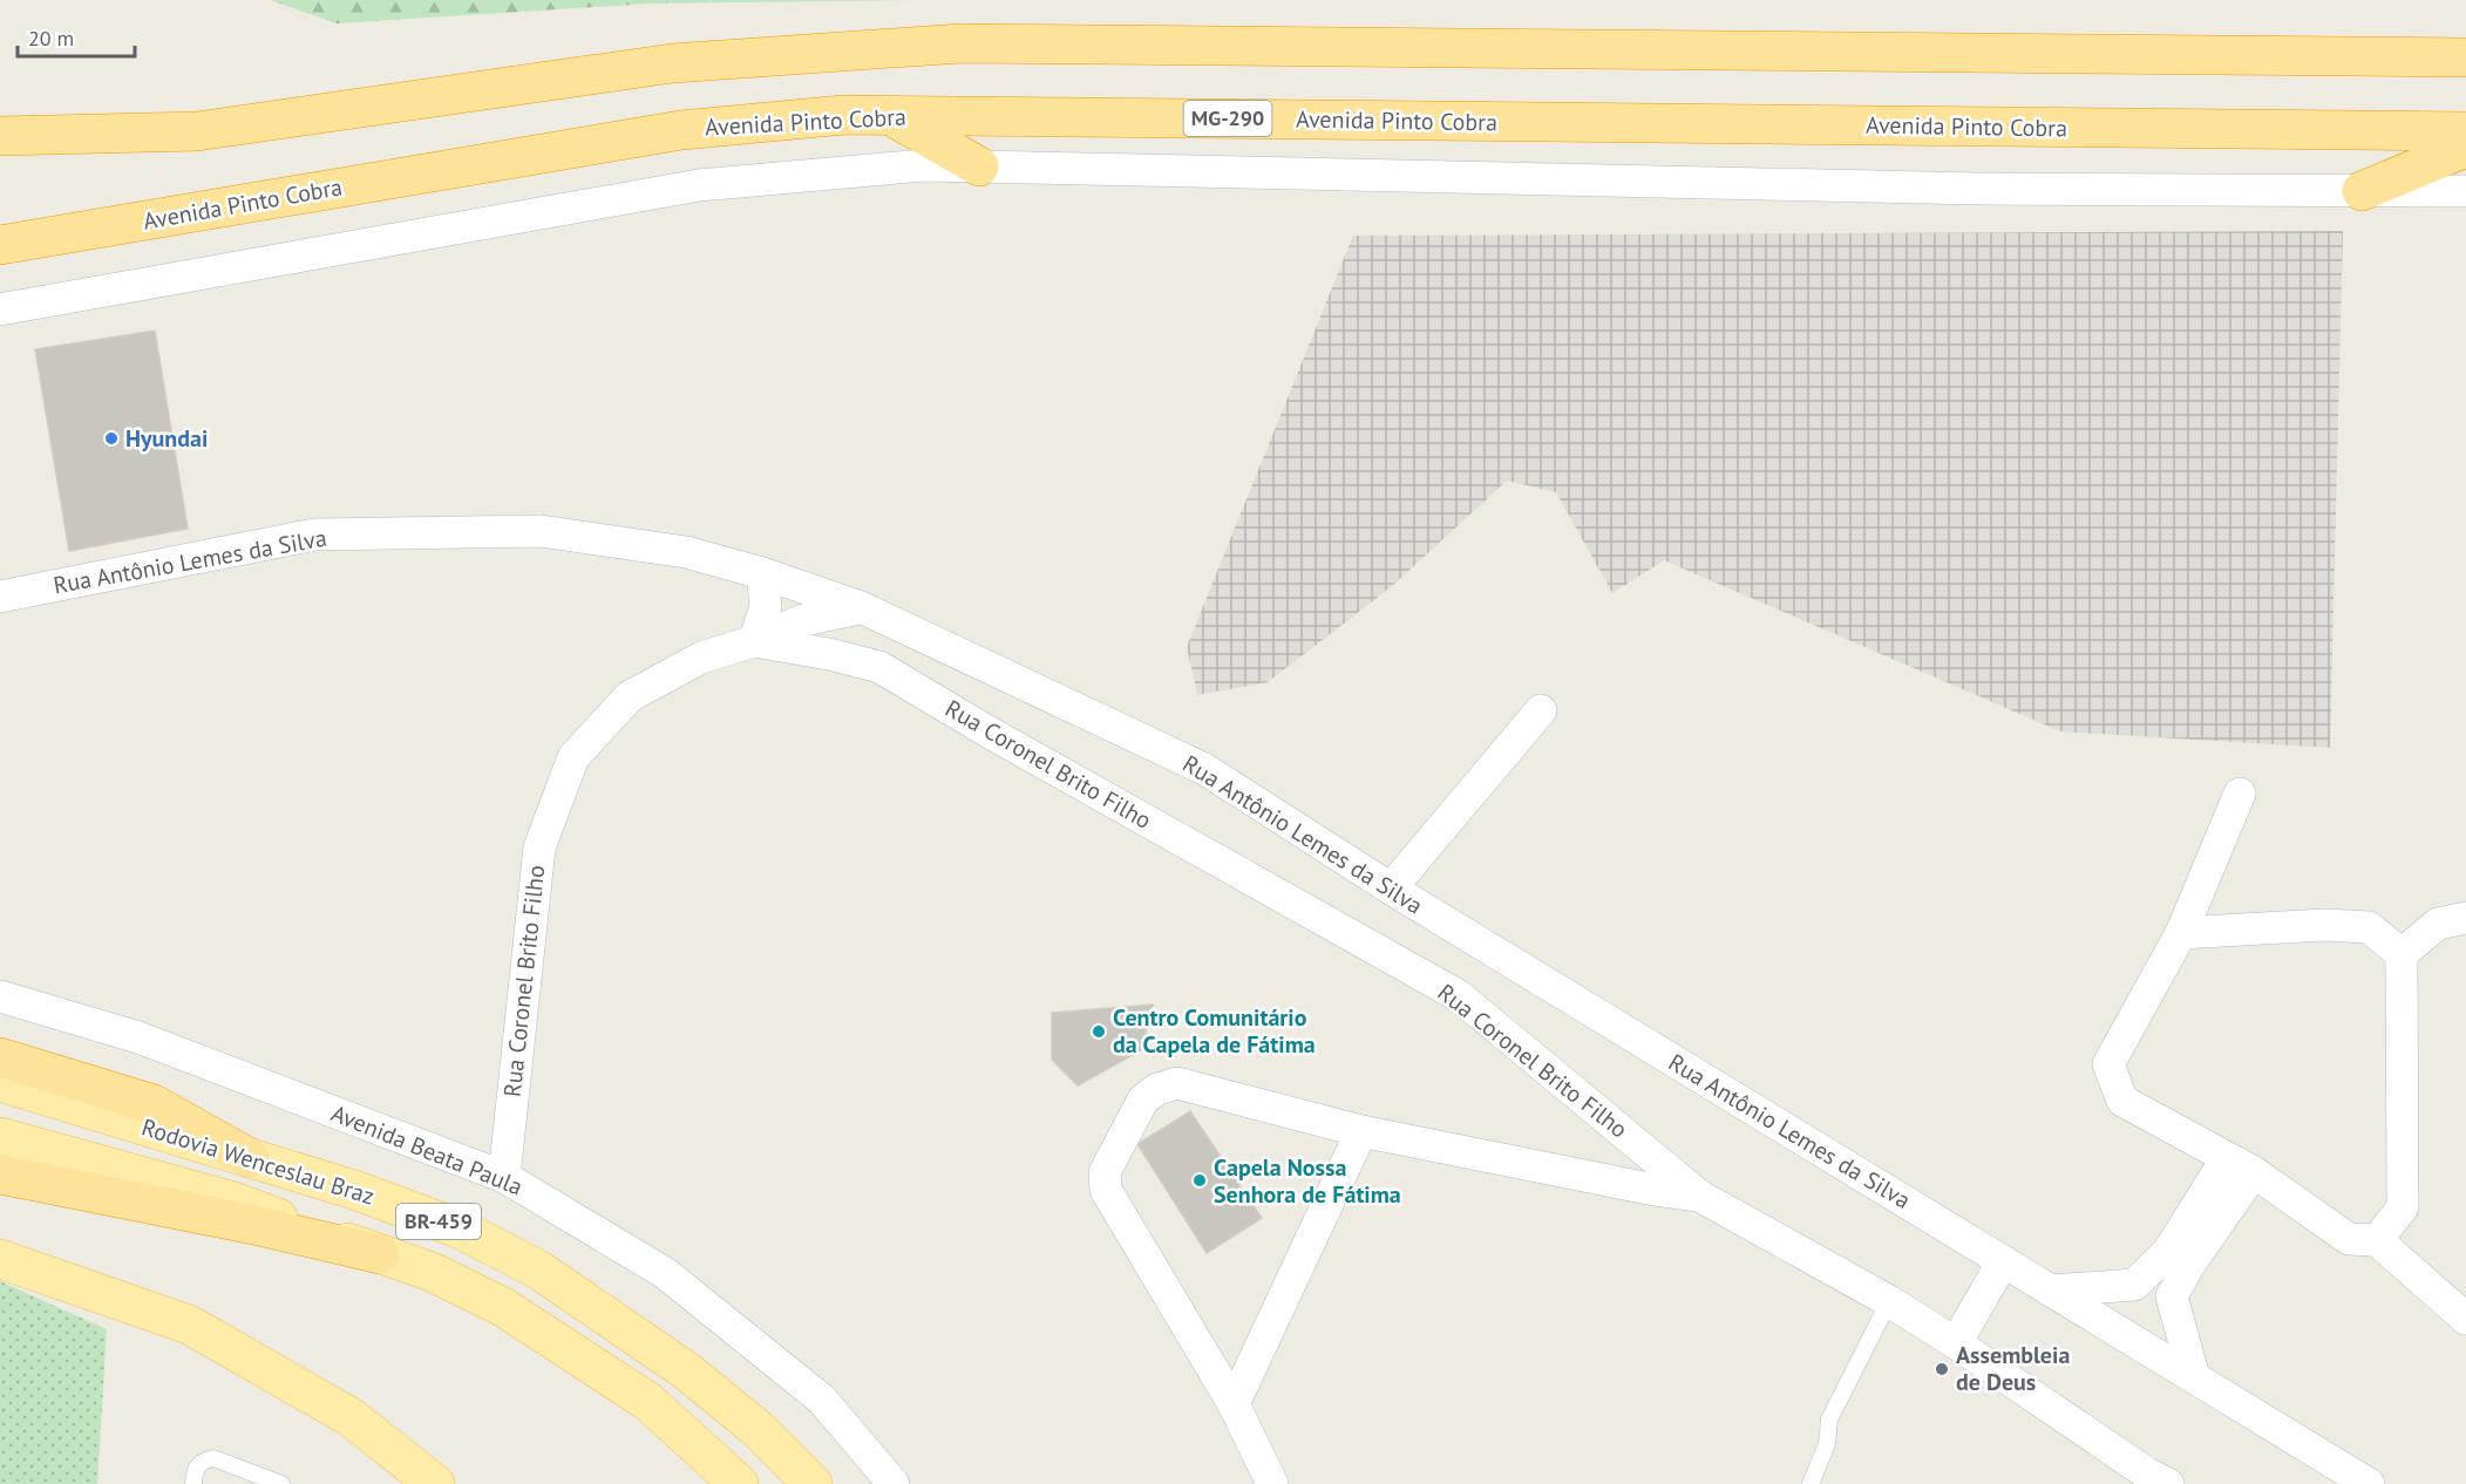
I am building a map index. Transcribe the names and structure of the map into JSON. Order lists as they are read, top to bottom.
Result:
{
  "streets": {
    "highway": ["MG-290", "Avenida Pinto Cobra", "BR-459"],
    "main road": ["Rodovia Wenceslau Braz"],
    "street": ["Rua Antônio Lemes da Silva", "Rua Coronel Brito Filho", "Avenida Beata Paula"]
  },
  "crossings": [
    ["Rua Antônio Lemes da Silva", "Rua Coronel Brito Filho"],
    ["Rua Coronel Brito Filho", "Avenida Beata Paula"],
    ["Rodovia Wenceslau Braz", "BR-459"]
  ],
  "places": [
    "Hyundai",
    "Centro Comunitário da Capela de Fátima",
    "Capela Nossa Senhora de Fátima",
    "Assembleia de Deus"
  ],
  "scale_bar": "20 m"
}
